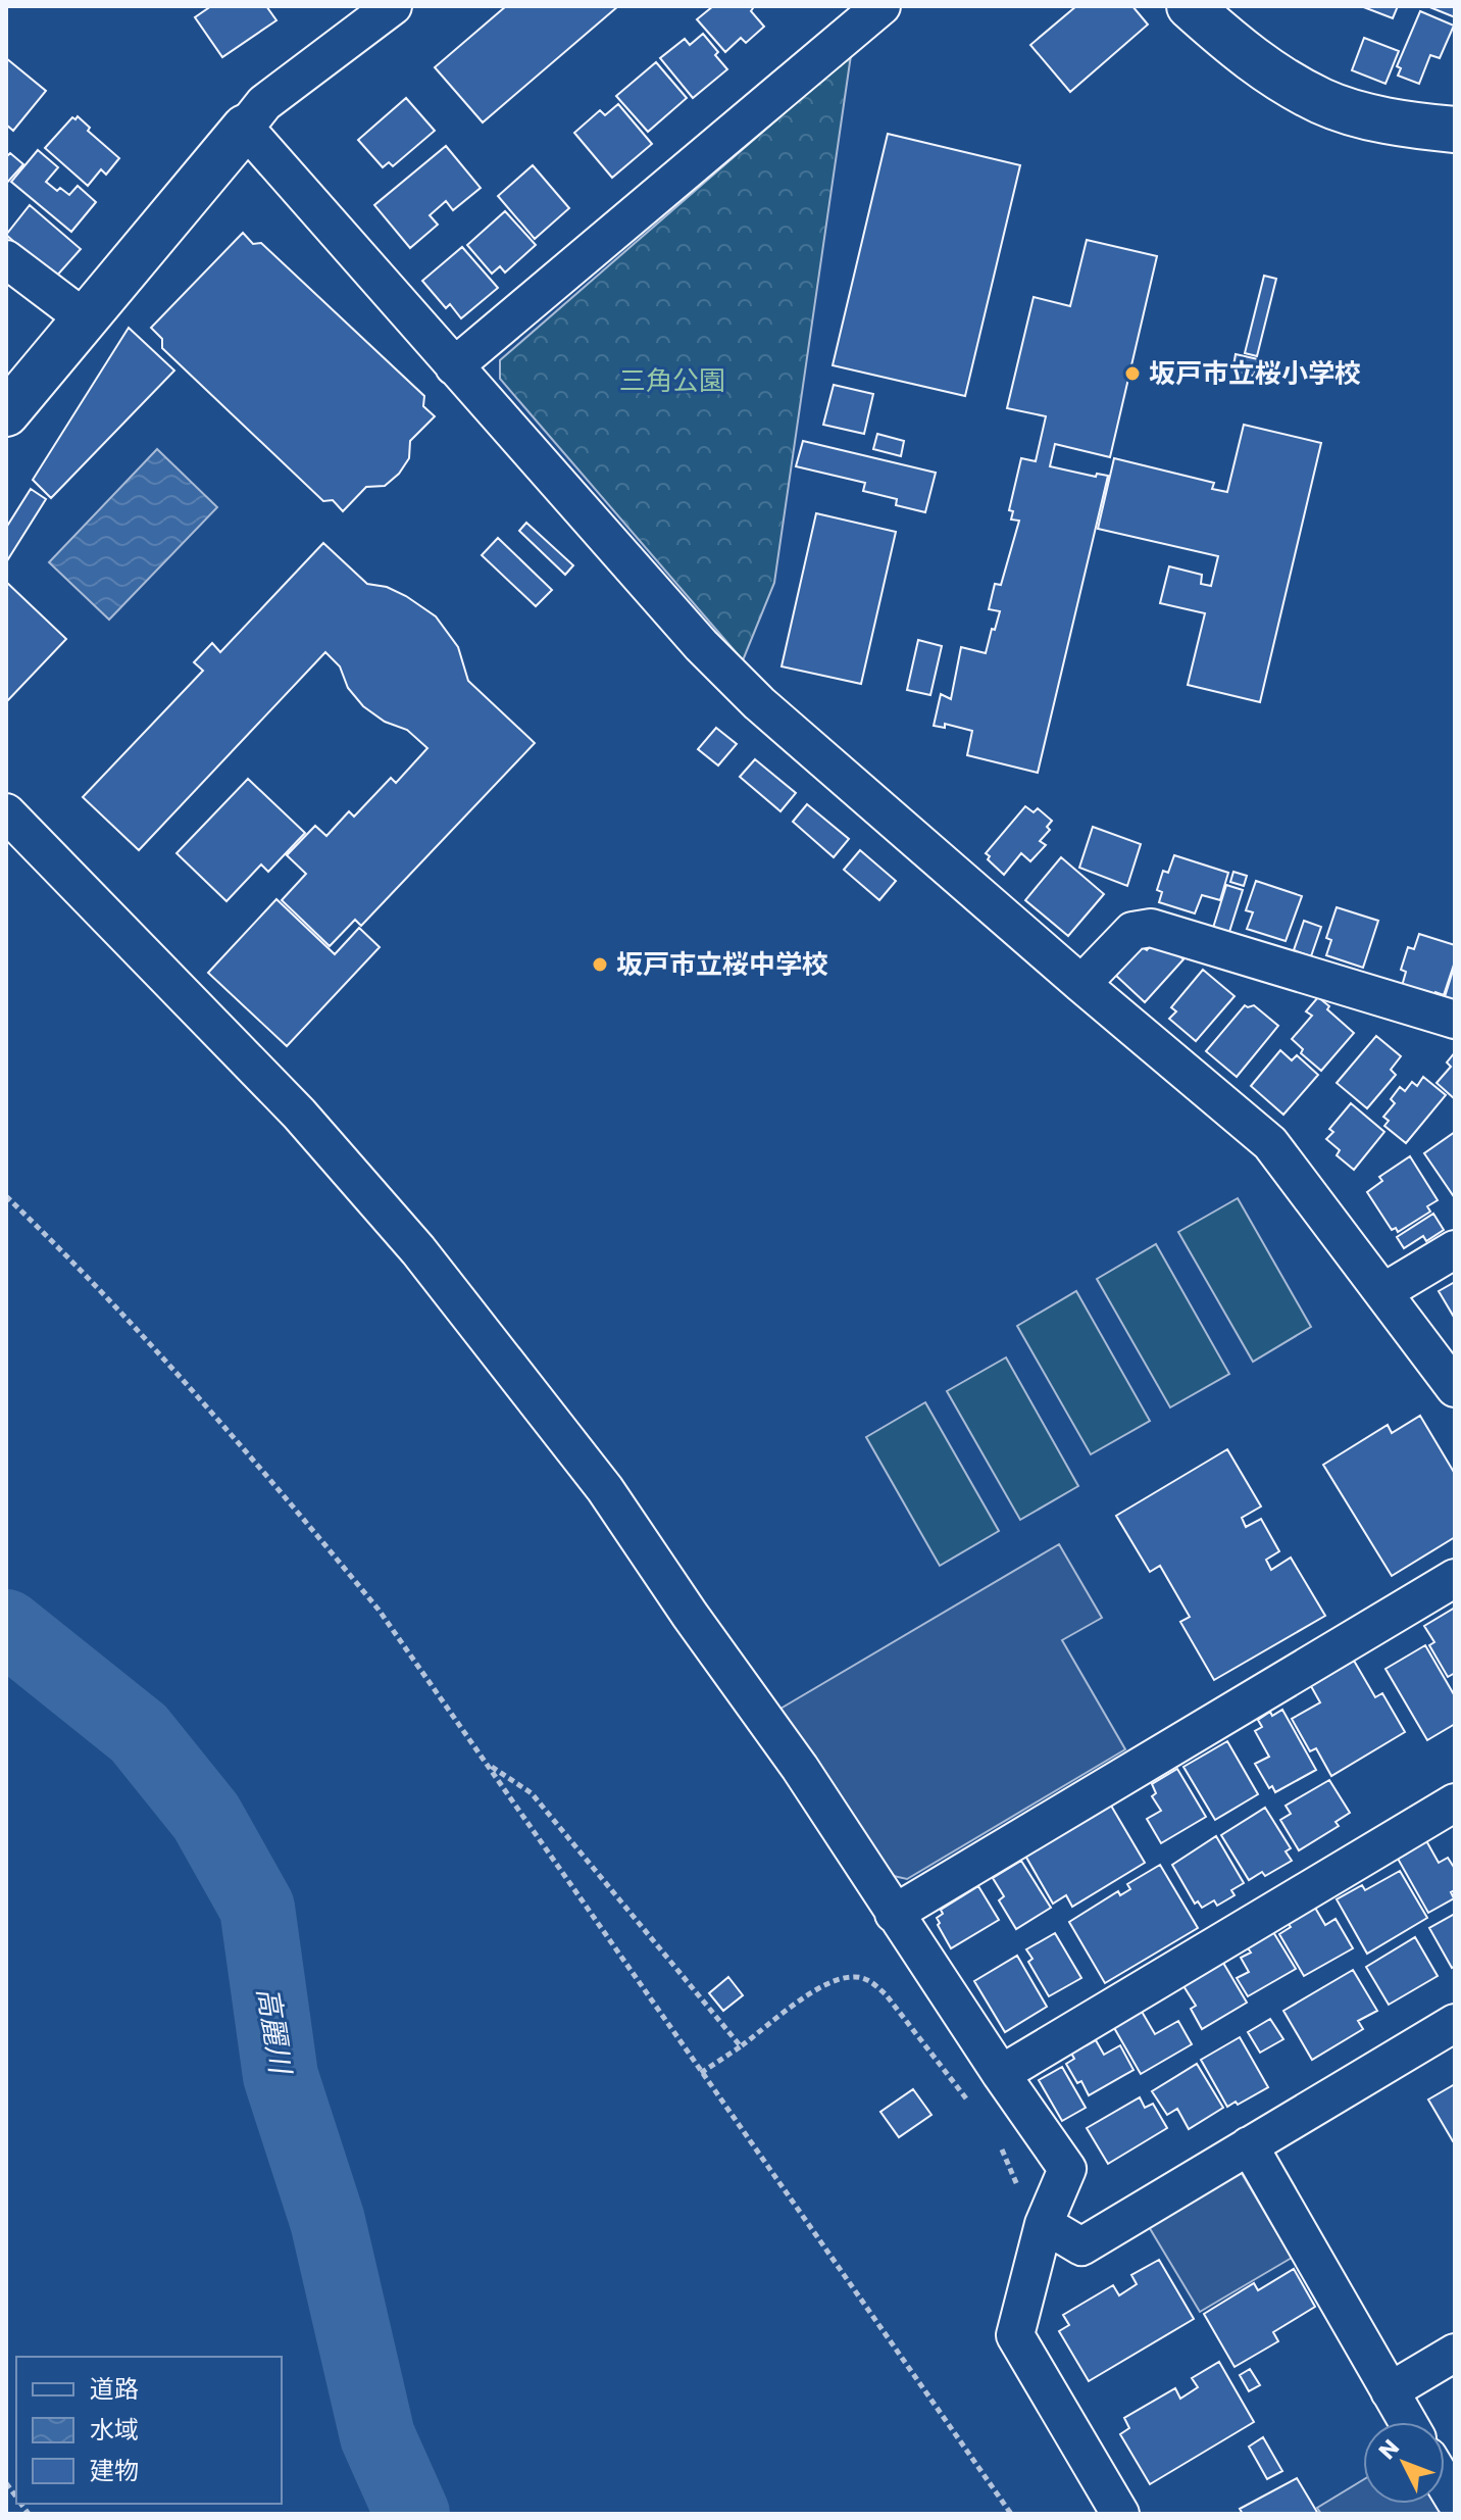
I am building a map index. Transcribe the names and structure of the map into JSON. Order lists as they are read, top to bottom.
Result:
{
  "water": ["高麗川"],
  "parks": ["三角公園"],
  "places": ["坂戸市立桜小学校", "坂戸市立桜中学校"],
  "legend": ["道路", "水域", "建物"],
  "north": "top left"
}
